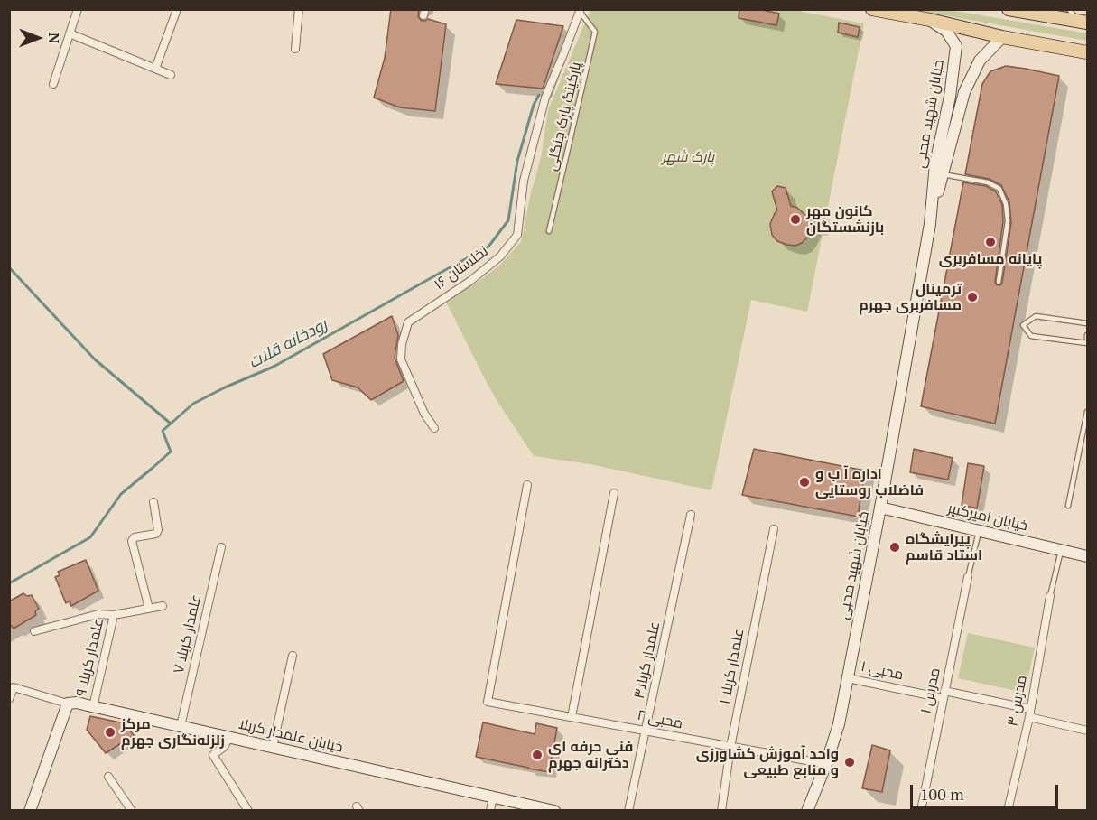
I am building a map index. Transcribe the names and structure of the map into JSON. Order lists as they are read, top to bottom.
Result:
{
  "streets": {
    "main road": ["خیابان شهید محبی", "خیابان امیرکبیر", "خیابان علمدار کربلا"],
    "street": [
      "نخلستان ۱۶",
      "علمدار کربلا ۷",
      "علمدار کربلا ۹",
      "علمدار کربلا۳",
      "علمدار کربلا ۱",
      "محبی ۱",
      "مدرس ۱",
      "مدرس ۳",
      "محبی ۲"
    ],
    "lane": ["پارکینگ پارک جنگلی"]
  },
  "crossings": [
    ["خیابان شهید محبی", "خیابان امیرکبیر"],
    ["خیابان شهید محبی", "محبی ۱"],
    ["خیابان شهید محبی", "محبی ۲"],
    ["پارکینگ پارک جنگلی", "نخلستان ۱۶"],
    ["علمدار کربلا ۷", "خیابان علمدار کربلا"],
    ["علمدار کربلا ۹", "خیابان علمدار کربلا"],
    ["علمدار کربلا۳", "محبی ۲"],
    ["علمدار کربلا ۱", "محبی ۲"],
    ["محبی ۱", "مدرس ۱"],
    ["محبی ۱", "مدرس ۳"]
  ],
  "water": ["رودخانه قلات"],
  "parks": ["پارک شهر"],
  "places": [
    "کانون مهر بازنشستگان",
    "پایانه مسافربری",
    "ترمینال مسافربری جهرم",
    "اداره آ ب و فاضلاب روستایی",
    "پیرایشگاه استاد قاسم",
    "مرکز زلزله‌نگاری جهرم",
    "فنی حرفه ای دخترانه جهرم",
    "واحد آموزش کشاورزی و منابع طبیعی"
  ],
  "scale_bar": "100 m",
  "north": "right"
}
